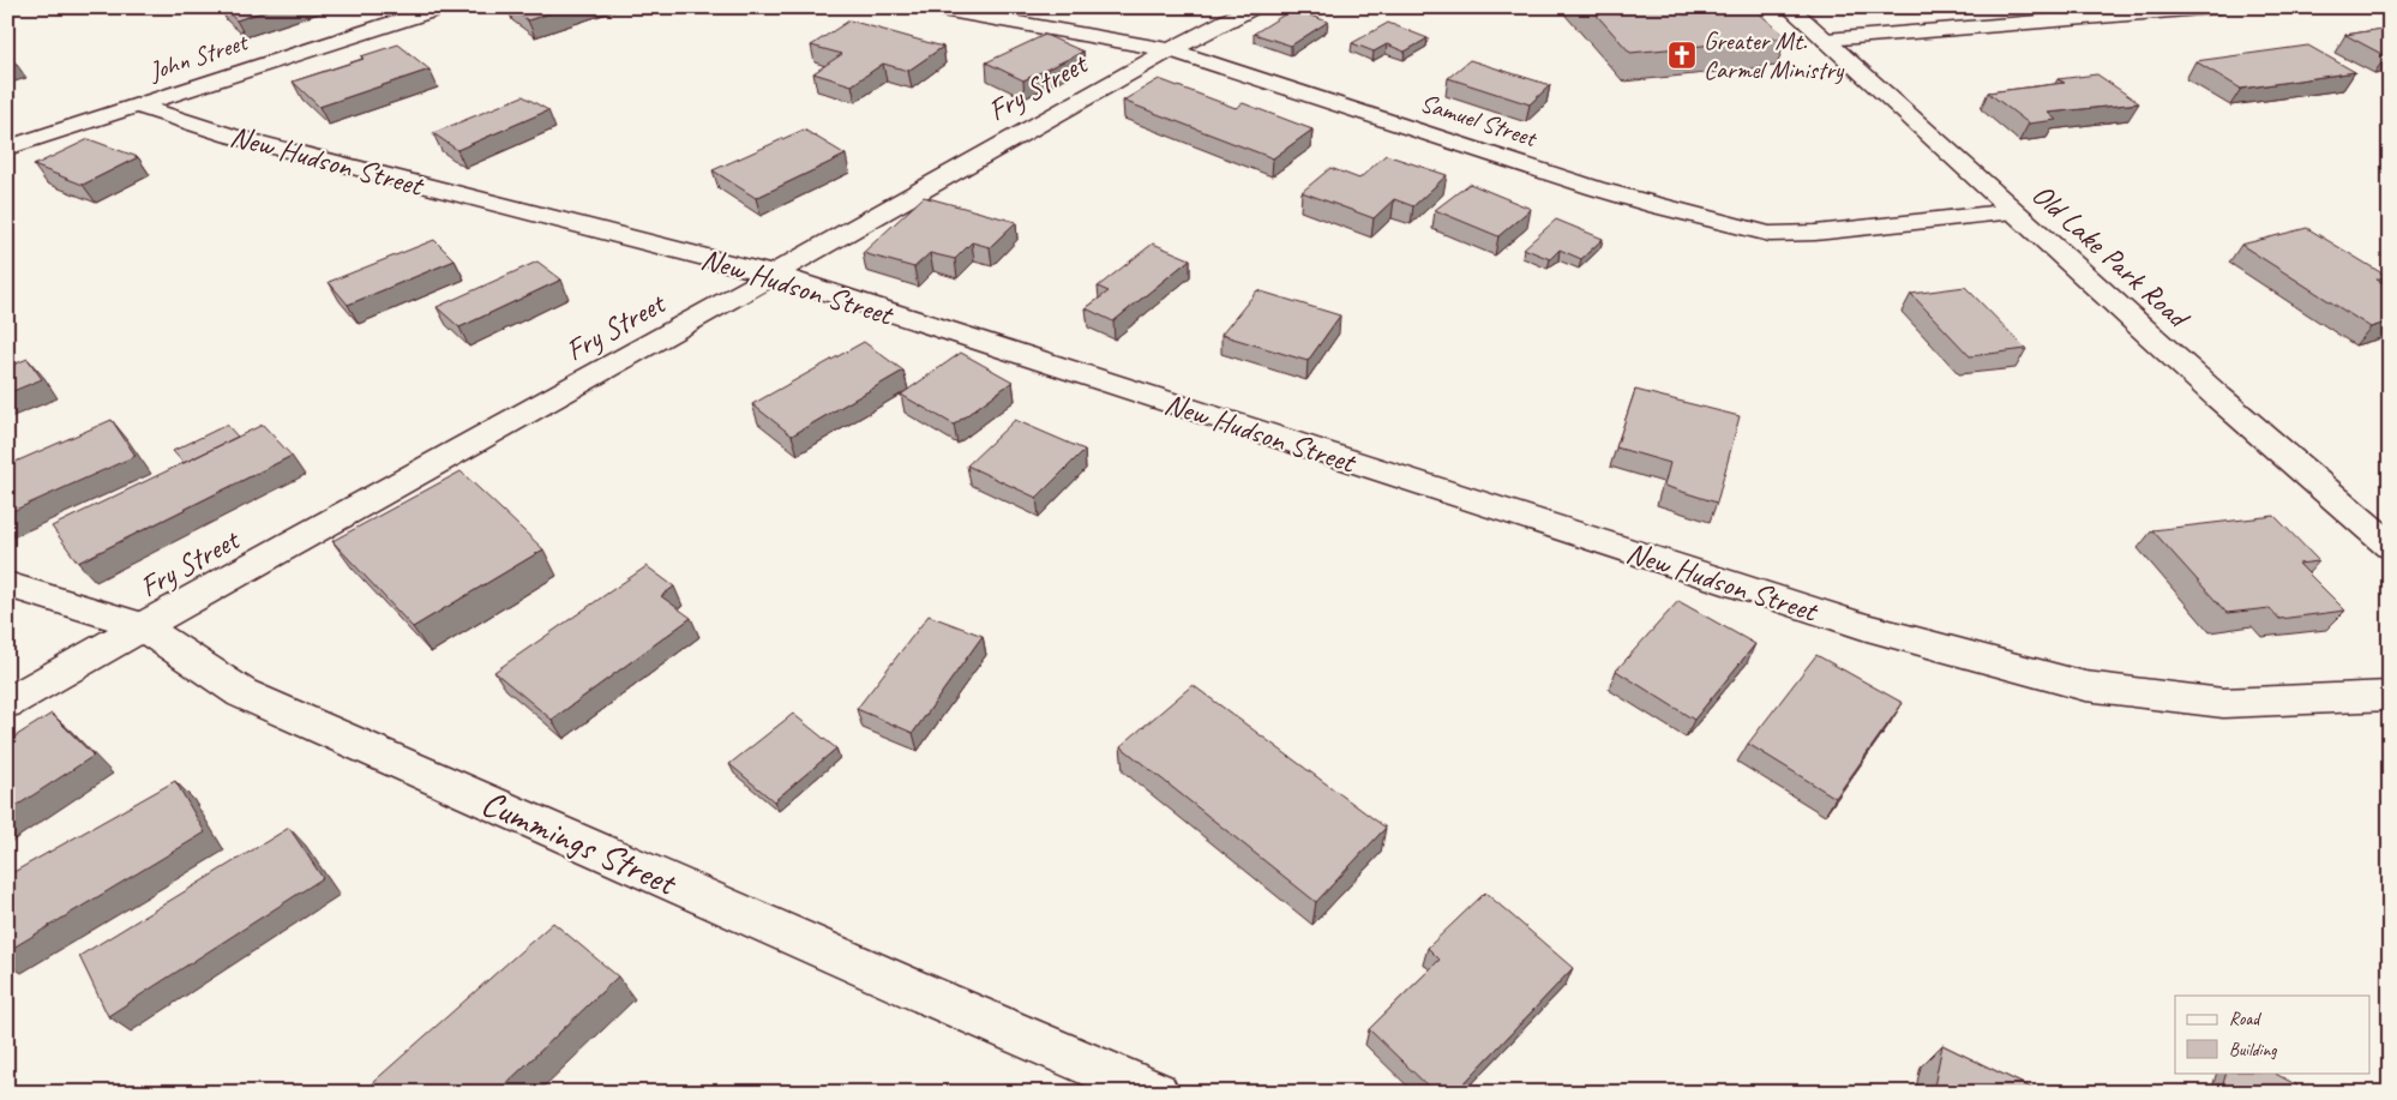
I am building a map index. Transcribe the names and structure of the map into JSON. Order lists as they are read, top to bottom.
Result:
{
  "streets": {
    "street": [
      "John Street",
      "Fry Street",
      "Samuel Street",
      "New Hudson Street",
      "Old Lake Park Road",
      "Cummings Street"
    ]
  },
  "crossings": [
    ["John Street", "New Hudson Street"],
    ["Fry Street", "Samuel Street"],
    ["Fry Street", "New Hudson Street"],
    ["Fry Street", "Cummings Street"],
    ["Samuel Street", "Old Lake Park Road"]
  ],
  "places": {
    "church": ["Greater Mt. Carmel Ministry"]
  },
  "legend": ["Road", "Building"]
}
